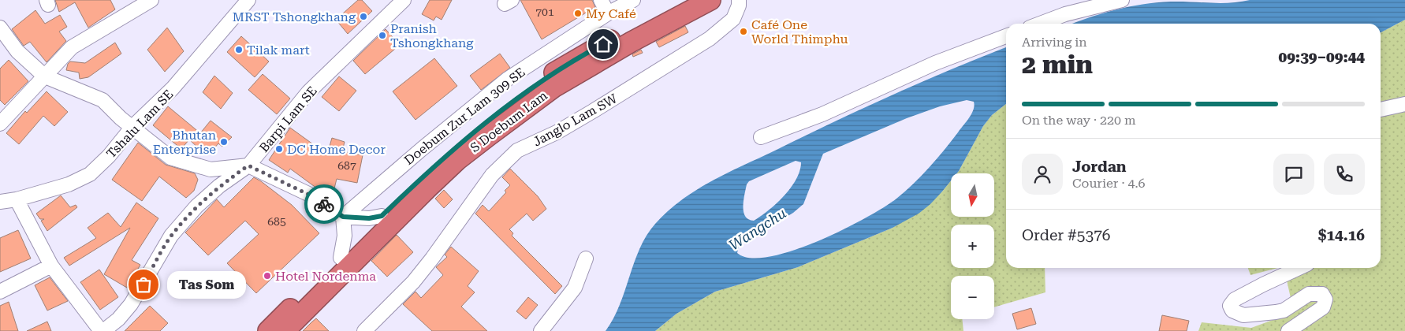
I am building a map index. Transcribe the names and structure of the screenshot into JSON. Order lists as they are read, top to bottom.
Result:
{
  "streets": {
    "highway": ["S Doebum Lam"],
    "street": [
      "Doebum Zur Lam 309 SE",
      "Barpi Lam SE",
      "Janglo Lam SW",
      "Tshalu Lam SE"
    ]
  },
  "water": ["Wangchu"],
  "places": [
    "My Café",
    "MRST Tshongkhang",
    "Café One World Thimphu",
    "Pranish Tshongkhang",
    "Tilak mart",
    "Bhutan Enterprise",
    "DC Home Decor",
    "Hotel Nordenma",
    "Tas Som"
  ],
  "house_numbers": ["701", "687", "685"],
  "north": "bottom",
  "page": {
    "heading": ["2 min", "Arriving in", "09:39–09:44"],
    "panel": [
      "Jordan",
      "Courier · 4.6",
      "Order #5376",
      "$14.16"
    ],
    "bar": "On the way · 220 m",
    "map_buttons": ["+", "−"],
    "bubble": "Tas Som"
  }
}
